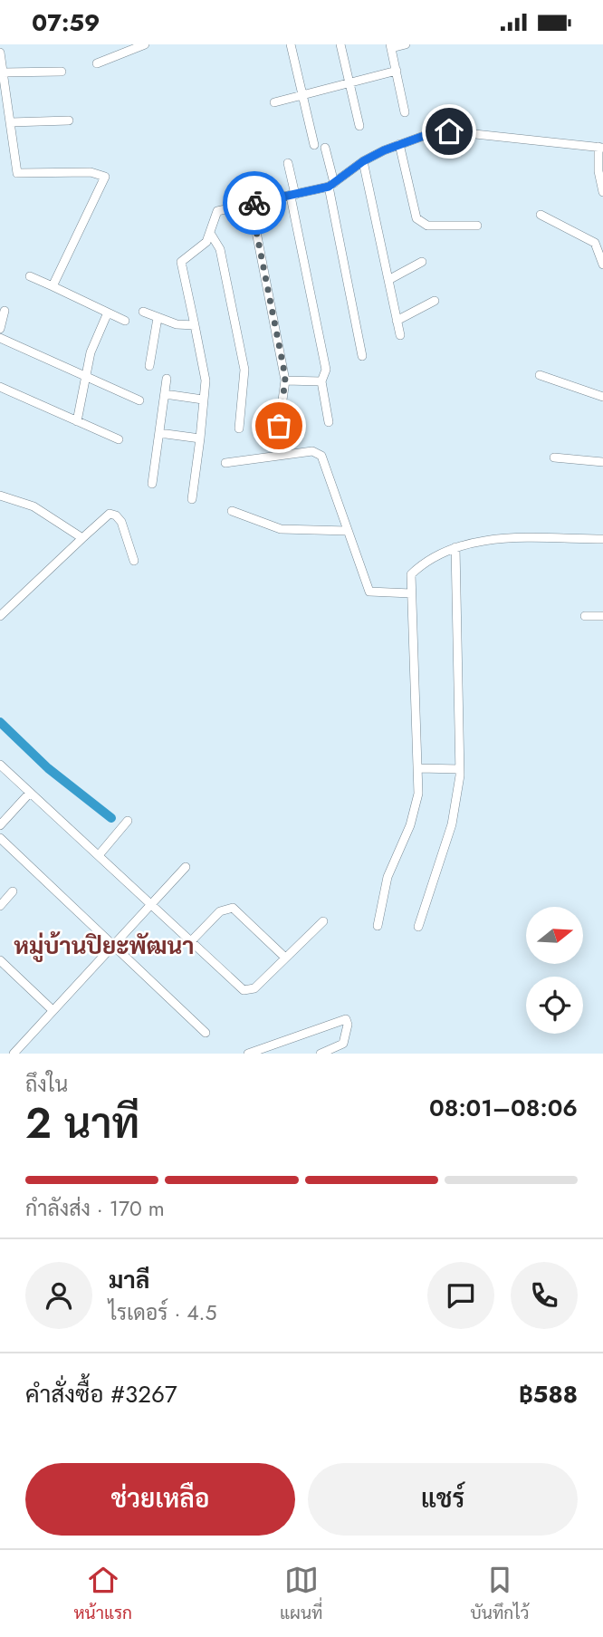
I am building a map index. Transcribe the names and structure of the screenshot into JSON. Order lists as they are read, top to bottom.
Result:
{
  "districts": ["หมู่บ้านปิยะพัฒนา"],
  "north": "right",
  "page": {
    "status": "07:59",
    "heading": ["2 นาที", "ถึงใน", "08:01–08:06"],
    "panel": [
      "มาลี",
      "ไรเดอร์ · 4.5",
      "คำสั่งซื้อ #3267",
      "฿588"
    ],
    "bar": "กำลังส่ง · 170 m",
    "buttons": ["ช่วยเหลือ", "แชร์"],
    "tabs": ["หน้าแรก", "แผนที่", "บันทึกไว้"]
  }
}
